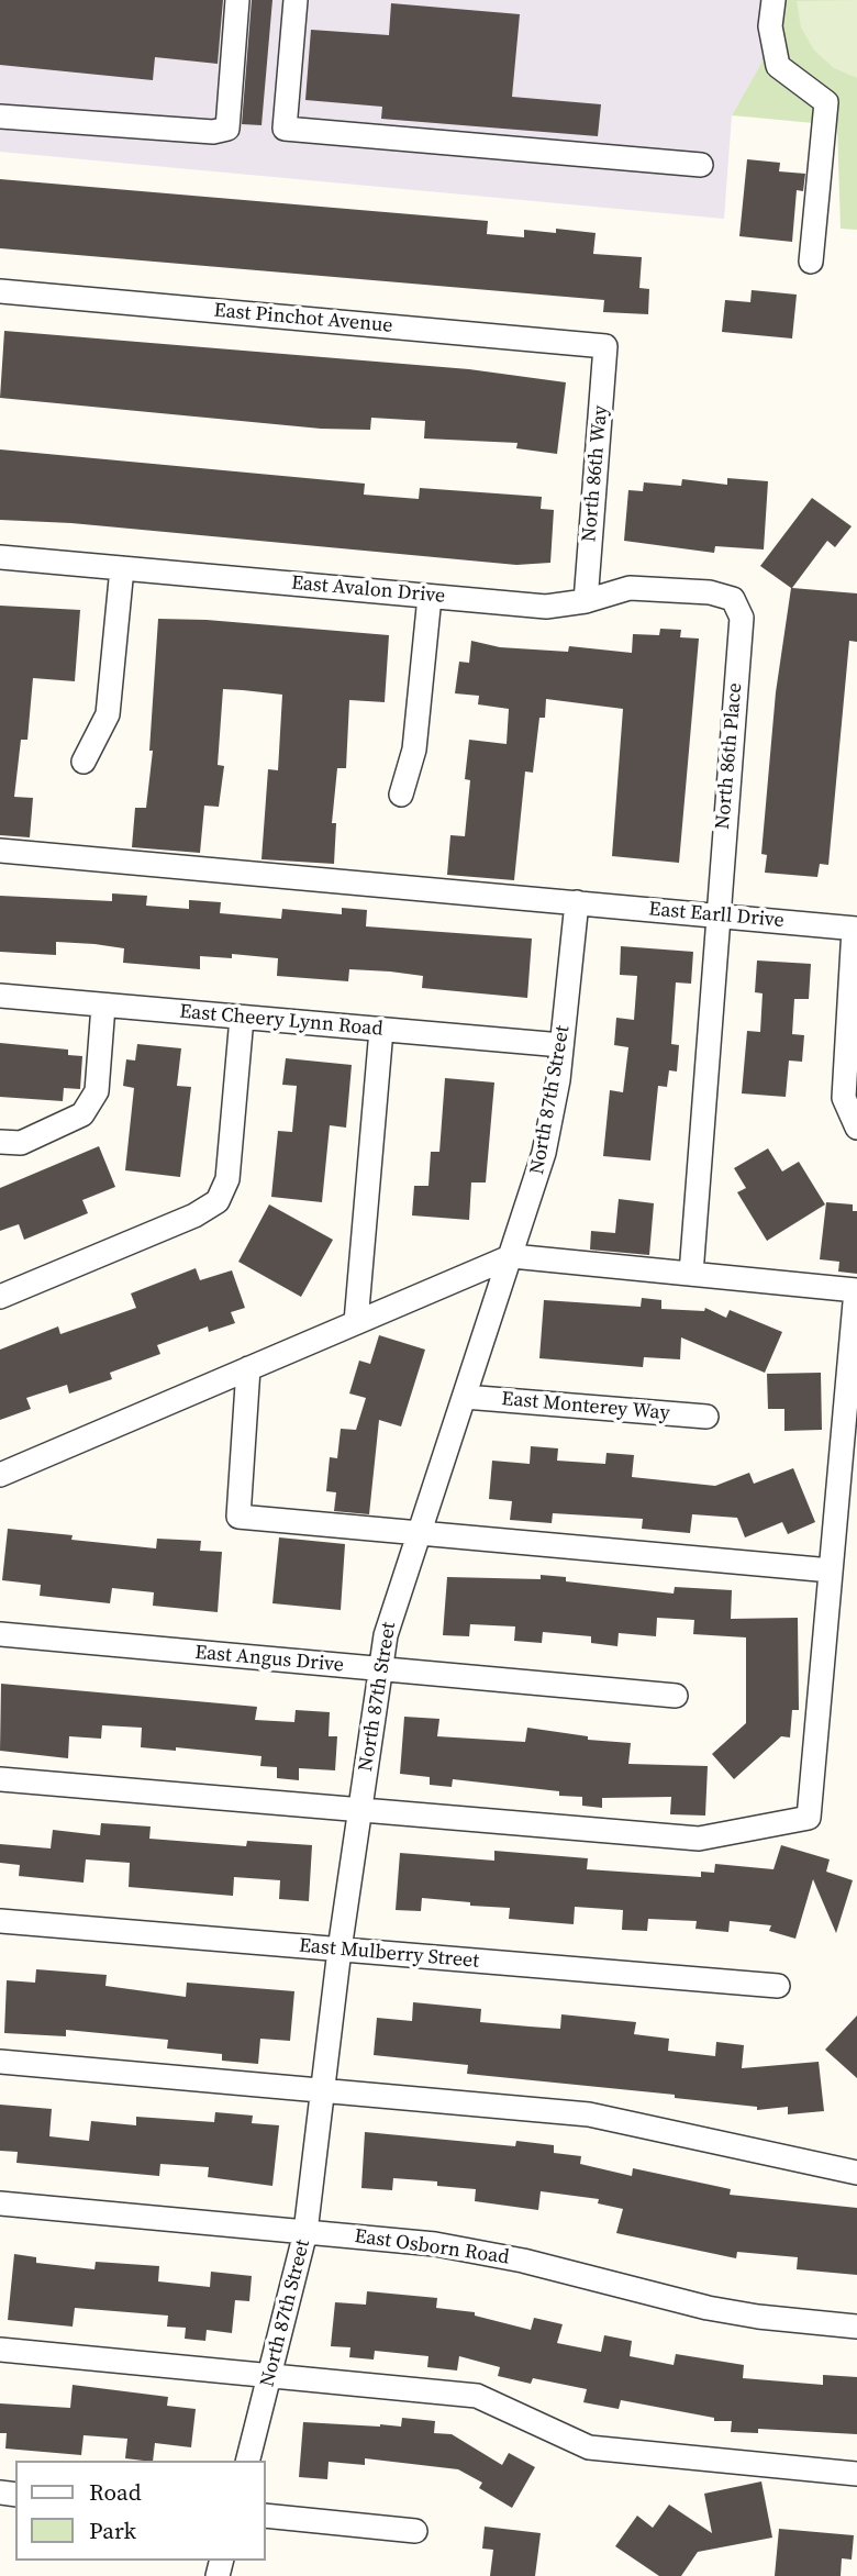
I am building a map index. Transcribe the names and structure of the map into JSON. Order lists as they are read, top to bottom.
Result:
{
  "streets": {
    "street": [
      "East Pinchot Avenue",
      "North 86th Way",
      "East Avalon Drive",
      "North 86th Place",
      "East Earll Drive",
      "East Cheery Lynn Road",
      "North 87th Street",
      "East Monterey Way",
      "East Angus Drive",
      "East Mulberry Street",
      "East Osborn Road"
    ]
  },
  "crossings": [
    ["East Pinchot Avenue", "North 86th Way"],
    ["North 86th Way", "East Avalon Drive"],
    ["East Avalon Drive", "North 86th Place"],
    ["North 86th Place", "East Earll Drive"],
    ["East Earll Drive", "North 87th Street"],
    ["East Cheery Lynn Road", "North 87th Street"],
    ["North 87th Street", "East Monterey Way"],
    ["North 87th Street", "East Angus Drive"],
    ["North 87th Street", "East Mulberry Street"],
    ["North 87th Street", "East Osborn Road"]
  ],
  "legend": ["Road", "Park"]
}
